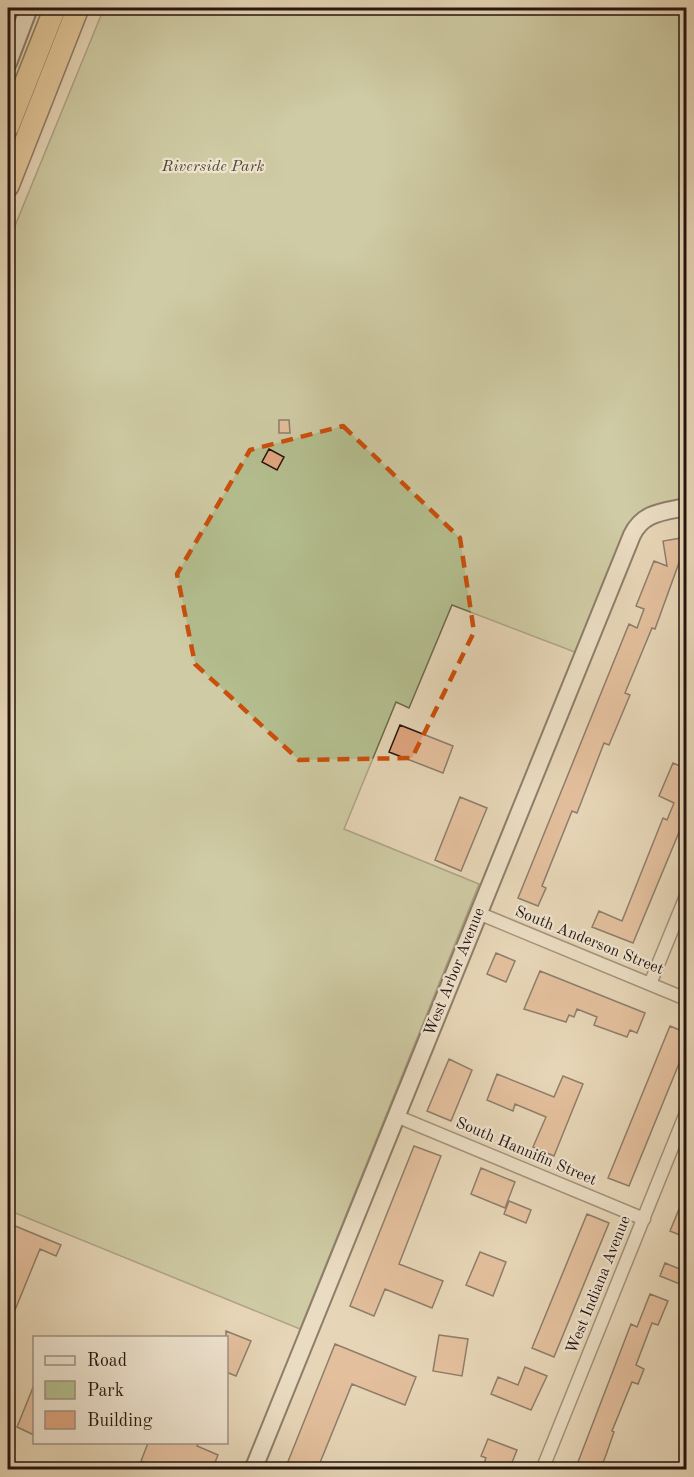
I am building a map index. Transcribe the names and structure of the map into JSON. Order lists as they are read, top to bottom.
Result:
{
  "streets": {
    "main road": ["West Arbor Avenue"],
    "street": ["South Anderson Street", "South Hannifin Street", "West Indiana Avenue"]
  },
  "crossings": [
    ["South Anderson Street", "West Arbor Avenue"],
    ["West Arbor Avenue", "South Hannifin Street"],
    ["South Hannifin Street", "West Indiana Avenue"]
  ],
  "parks": ["Riverside Park"],
  "legend": ["Road", "Park", "Building"]
}
